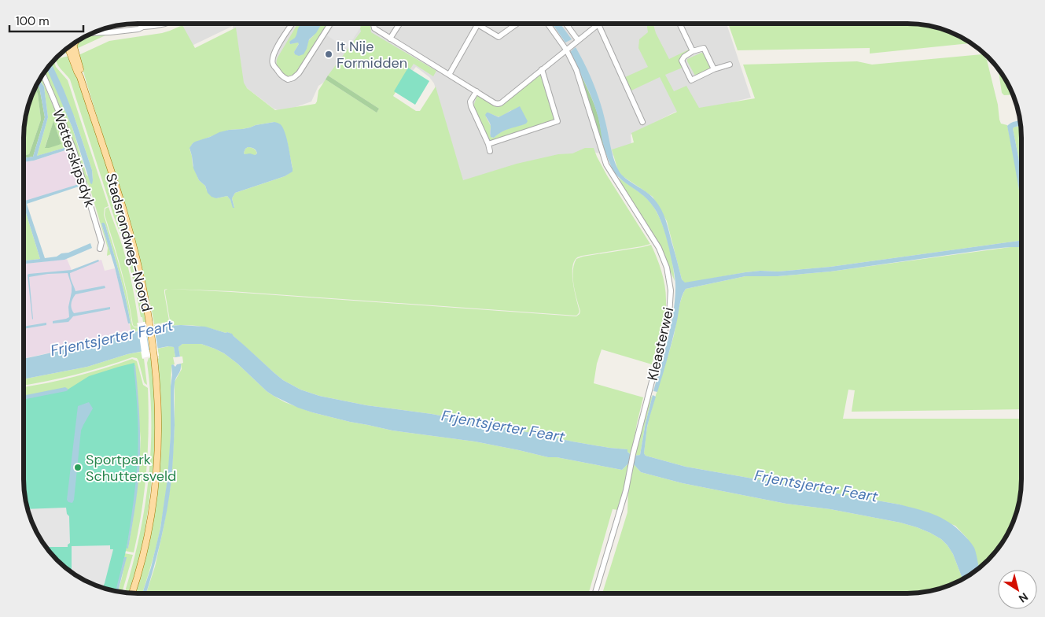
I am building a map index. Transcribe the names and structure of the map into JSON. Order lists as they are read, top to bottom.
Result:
{
  "streets": {
    "main road": ["Stadsrondweg-Noord"],
    "street": ["Wetterskipsdyk", "Kleasterwei"]
  },
  "water": ["Frjentsjerter Feart"],
  "places": ["It Nije Formidden", "Sportpark Schuttersveld"],
  "scale_bar": "100 m",
  "north": "bottom right"
}
